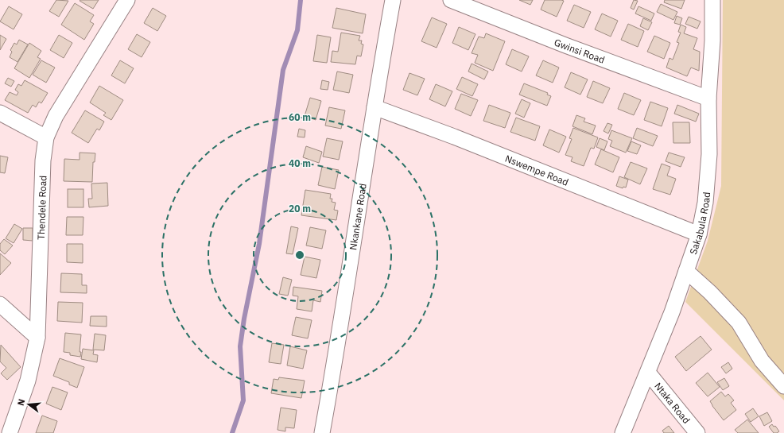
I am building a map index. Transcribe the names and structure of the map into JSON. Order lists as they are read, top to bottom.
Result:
{
  "streets": {
    "street": [
      "Gwinsi Road",
      "Nswempe Road",
      "Thendele Road",
      "Nkankane Road",
      "Sakabula Road",
      "Ntaka Road"
    ]
  },
  "crossings": [
    ["Gwinsi Road", "Sakabula Road"],
    ["Nswempe Road", "Nkankane Road"],
    ["Nswempe Road", "Sakabula Road"],
    ["Sakabula Road", "Ntaka Road"]
  ],
  "north": "left",
  "rings": ["60 m", "40 m", "20 m"]
}
